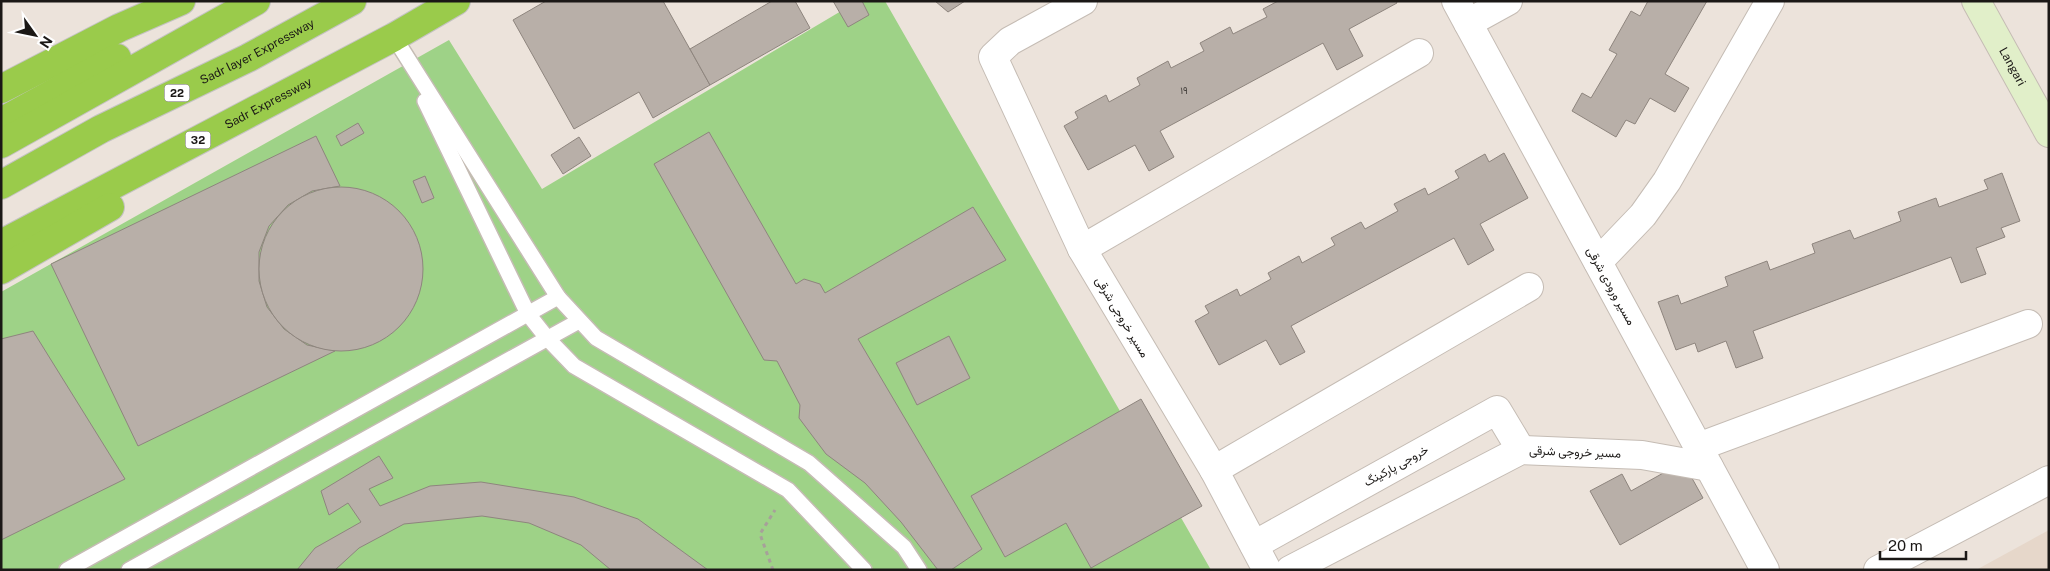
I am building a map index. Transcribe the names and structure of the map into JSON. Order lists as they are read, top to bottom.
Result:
{
  "streets": {
    "highway": [
      "Sadr layer Expressway",
      "22",
      "Sadr Expressway",
      "32"
    ],
    "main road": ["Langari"],
    "street": ["مسیر ورودی شرقی", "مسیر خروجی شرقی", "خروجی پارکینگ"]
  },
  "crossings": [
    ["مسیر ورودی شرقی", "مسیر خروجی شرقی"],
    ["مسیر خروجی شرقی", "خروجی پارکینگ"]
  ],
  "house_numbers": ["۱۹"],
  "scale_bar": "20 m",
  "north": "bottom right"
}
